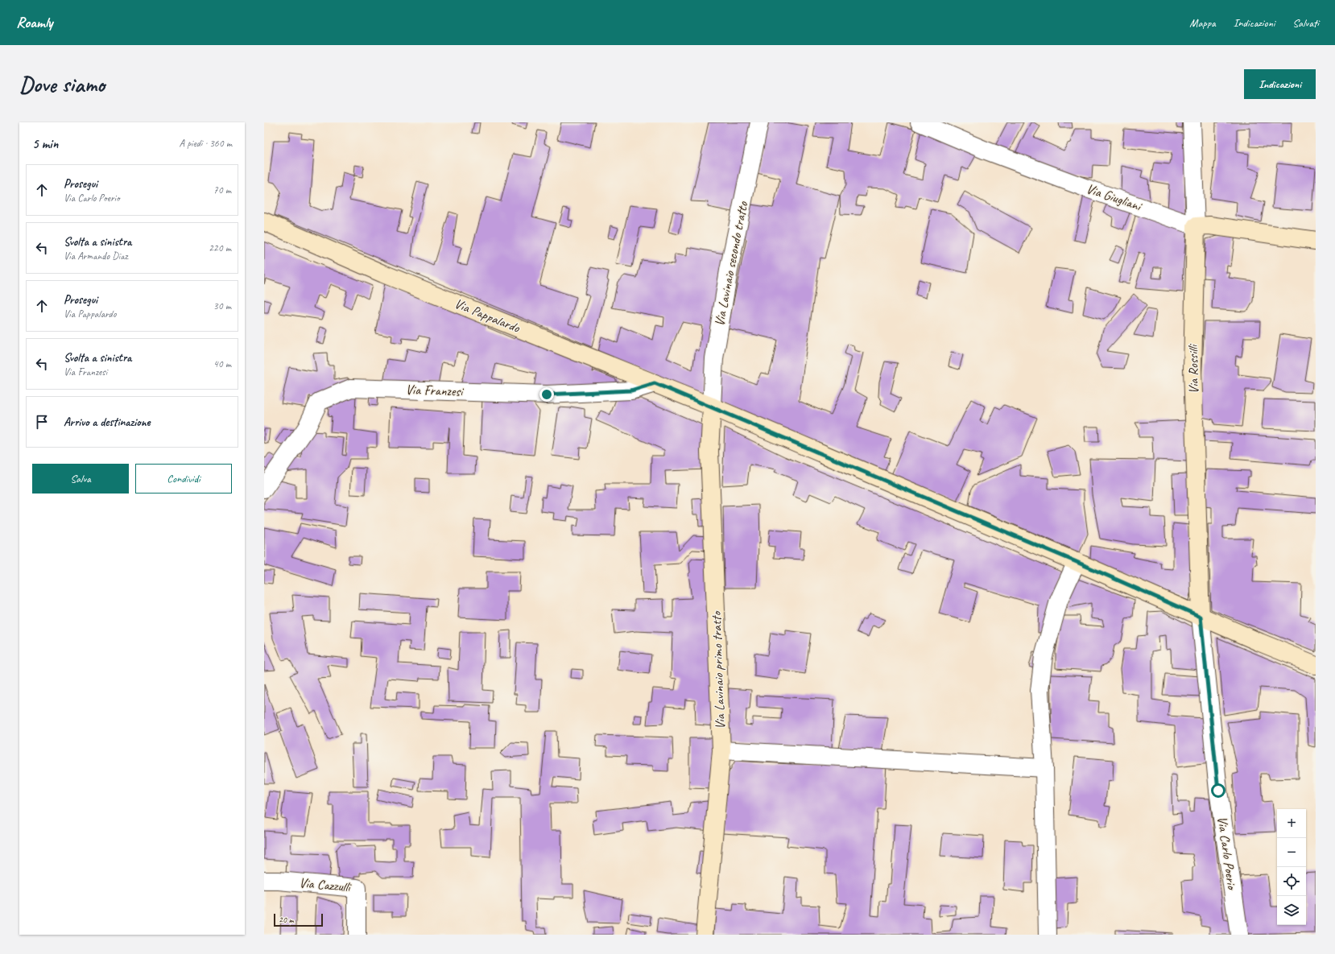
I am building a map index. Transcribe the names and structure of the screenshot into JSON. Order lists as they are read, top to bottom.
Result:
{
  "streets": {
    "main road": [
      "Via Giugliani",
      "Via Pappalardo",
      "Via Rossilli",
      "Via Lavinaio primo tratto"
    ],
    "street": [
      "Via Lavinaio secondo tratto",
      "Via Franzesi",
      "Via Carlo Poerio",
      "Via Cazzulli"
    ]
  },
  "crossings": [
    ["Via Giugliani", "Via Rossilli"],
    ["Via Lavinaio secondo tratto", "Via Pappalardo"],
    ["Via Lavinaio secondo tratto", "Via Lavinaio primo tratto"],
    ["Via Pappalardo", "Via Rossilli"],
    ["Via Pappalardo", "Via Franzesi"],
    ["Via Pappalardo", "Via Lavinaio primo tratto"],
    ["Via Pappalardo", "Via Carlo Poerio"],
    ["Via Rossilli", "Via Carlo Poerio"]
  ],
  "scale_bar": "20 m",
  "page": {
    "header": "Roamly",
    "nav": ["Mappa", "Indicazioni", "Salvati"],
    "buttons": [
      "Indicazioni",
      ["Salva", "Condividi"]
    ],
    "title": "Dove siamo",
    "heading": ["5 min", "A piedi · 360 m"],
    "list": [
      ["Prosegui", "Via Carlo Poerio", "70 m"],
      ["Svolta a sinistra", "Via Armando Diaz", "220 m"],
      ["Prosegui", "Via Pappalardo", "30 m"],
      ["Svolta a sinistra", "Via Franzesi", "40 m"],
      "Arrivo a destinazione"
    ],
    "map_buttons": ["+", "−"],
    "scale": "20 m"
  }
}
